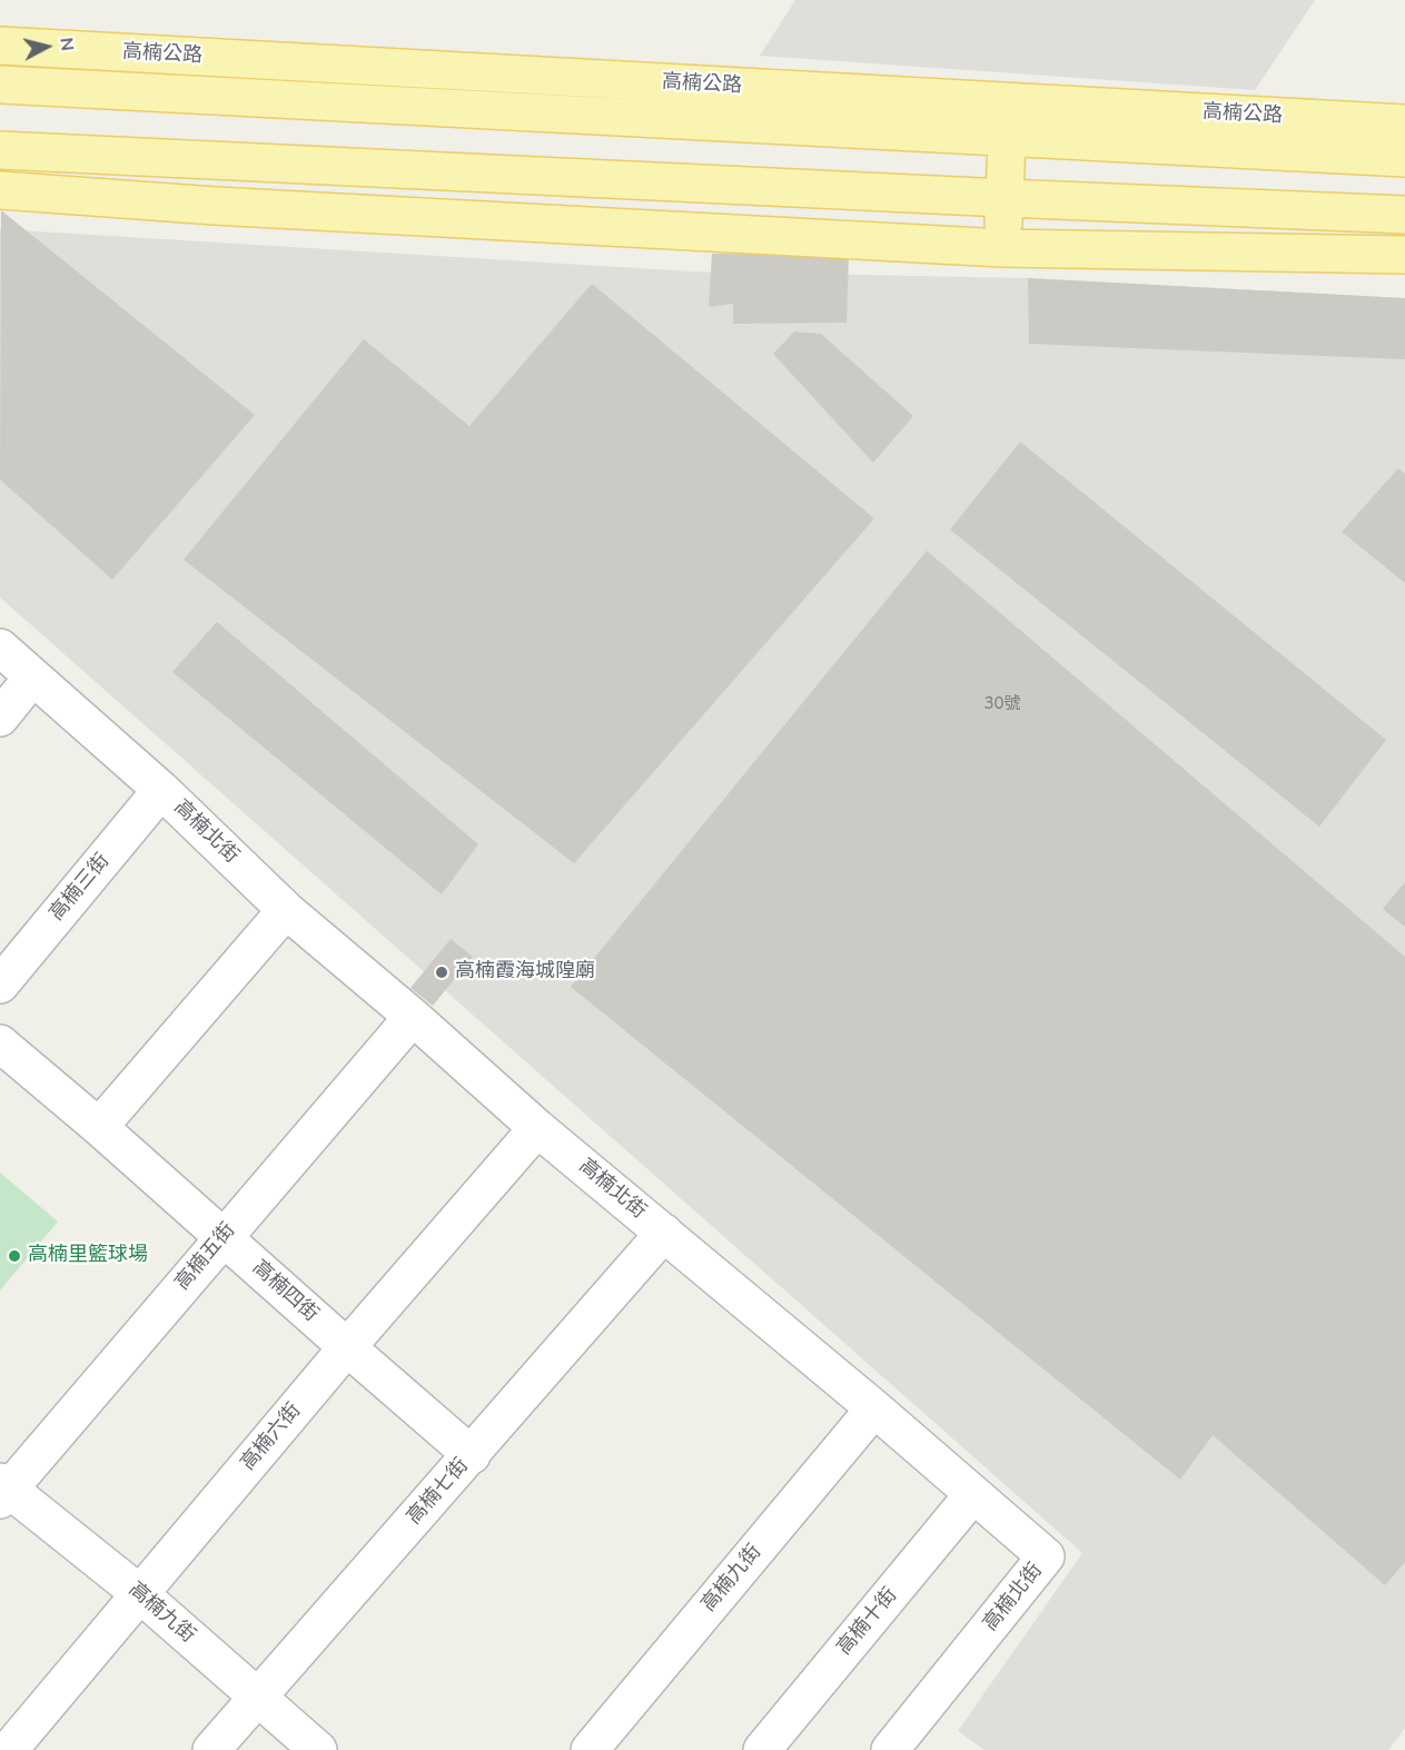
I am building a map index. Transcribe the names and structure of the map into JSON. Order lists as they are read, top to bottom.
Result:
{
  "streets": {
    "main road": ["高楠公路"],
    "street": [
      "高楠北街",
      "高楠三街",
      "高楠五街",
      "高楠四街",
      "高楠六街",
      "高楠七街",
      "高楠九街",
      "高楠十街"
    ]
  },
  "crossings": [
    ["高楠北街", "高楠三街"],
    ["高楠北街", "高楠五街"],
    ["高楠北街", "高楠六街"],
    ["高楠北街", "高楠七街"],
    ["高楠北街", "高楠九街"],
    ["高楠北街", "高楠十街"],
    ["高楠五街", "高楠四街"],
    ["高楠五街", "高楠九街"],
    ["高楠四街", "高楠六街"],
    ["高楠四街", "高楠七街"],
    ["高楠六街", "高楠九街"],
    ["高楠七街", "高楠九街"]
  ],
  "places": ["高楠霞海城隍廟", "高楠里籃球場"],
  "house_numbers": ["30號"],
  "north": "right"
}
